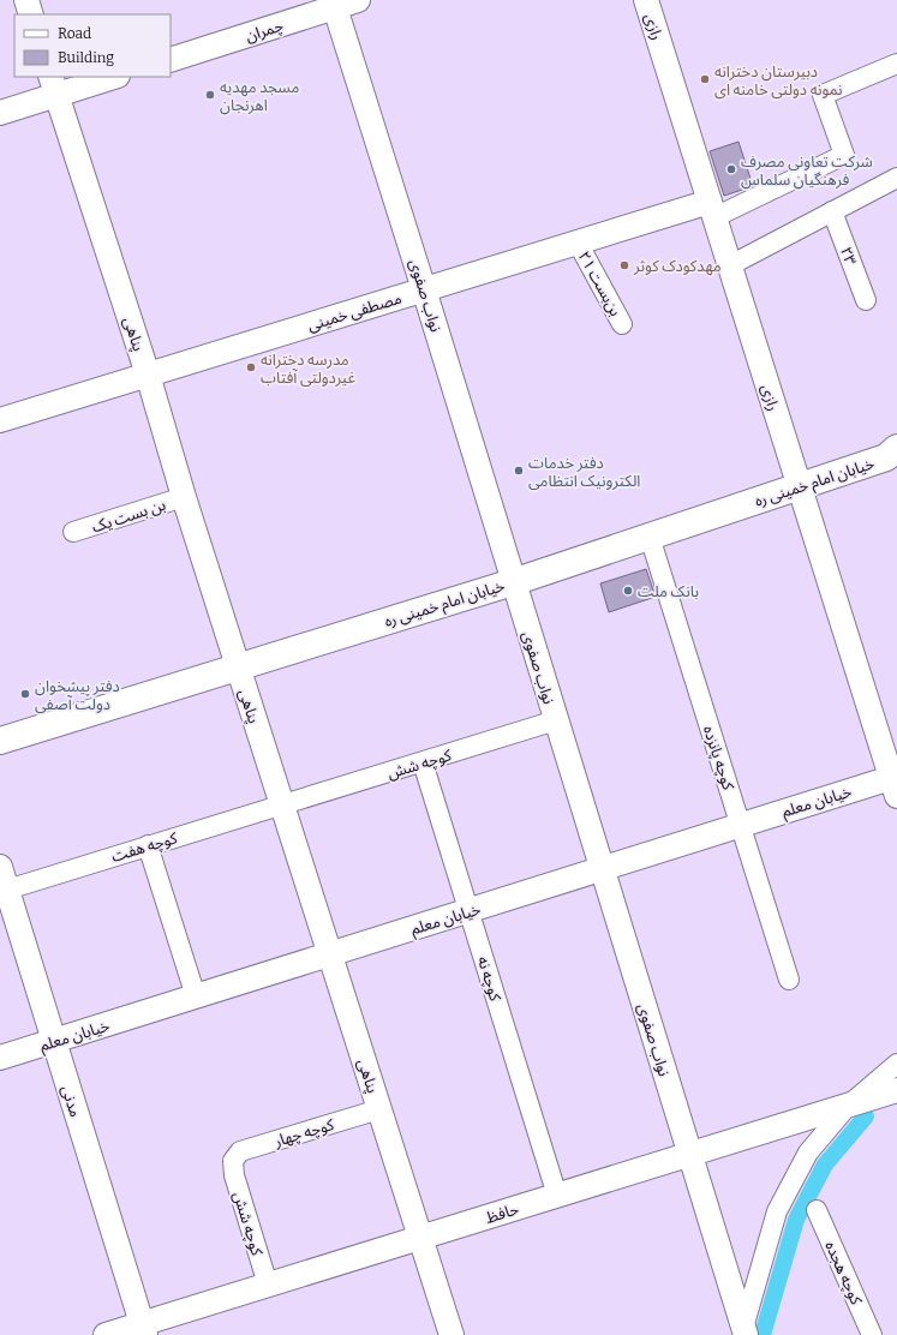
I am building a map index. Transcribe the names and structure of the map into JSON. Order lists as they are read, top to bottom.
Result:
{
  "streets": {
    "main road": ["خیابان امام خمینی ره"],
    "street": [
      "رازی",
      "چمران",
      "۲۳",
      "بن‌بست ۲۱",
      "نواب صفوی",
      "مصطفی خمینی",
      "پناهی",
      "بن بست یک",
      "کوچه پانزده",
      "کوچه شش",
      "خیابان معلم",
      "کوچه هفت",
      "کوچه نه",
      "مدنی",
      "کوچه چهار",
      "حافظ",
      "کوچه هجده"
    ]
  },
  "crossings": [
    ["رازی", "مصطفی خمینی"],
    ["رازی", "خیابان امام خمینی ره"],
    ["رازی", "خیابان معلم"],
    ["چمران", "نواب صفوی"],
    ["بن‌بست ۲۱", "مصطفی خمینی"],
    ["نواب صفوی", "مصطفی خمینی"],
    ["نواب صفوی", "خیابان امام خمینی ره"],
    ["نواب صفوی", "کوچه شش"],
    ["نواب صفوی", "خیابان معلم"],
    ["نواب صفوی", "حافظ"],
    ["مصطفی خمینی", "پناهی"],
    ["پناهی", "خیابان امام خمینی ره"],
    ["پناهی", "بن بست یک"],
    ["پناهی", "کوچه شش"],
    ["پناهی", "خیابان معلم"],
    ["پناهی", "کوچه هفت"],
    ["پناهی", "کوچه چهار"],
    ["پناهی", "حافظ"],
    ["خیابان امام خمینی ره", "کوچه پانزده"],
    ["کوچه پانزده", "خیابان معلم"],
    ["کوچه شش", "کوچه هفت"],
    ["کوچه شش", "کوچه نه"],
    ["کوچه شش", "کوچه چهار"],
    ["کوچه شش", "حافظ"],
    ["خیابان معلم", "کوچه نه"],
    ["خیابان معلم", "مدنی"],
    ["کوچه هفت", "مدنی"],
    ["کوچه نه", "حافظ"],
    ["مدنی", "حافظ"]
  ],
  "places": [
    "دبیرستان دخترانه نمونه دولتی خامنه ای",
    "مسجد مهدیه اهرنجان",
    "شرکت تعاونی مصرف فرهنگیان سلماس",
    "مهدکودک کوثر",
    "مدرسه دخترانه غیردولتی آفتاب",
    "دفتر خدمات الکترونیک انتظامی",
    "بانک ملت",
    "دفتر پیشخوان دولت آصفی"
  ],
  "legend": ["Road", "Building"]
}
